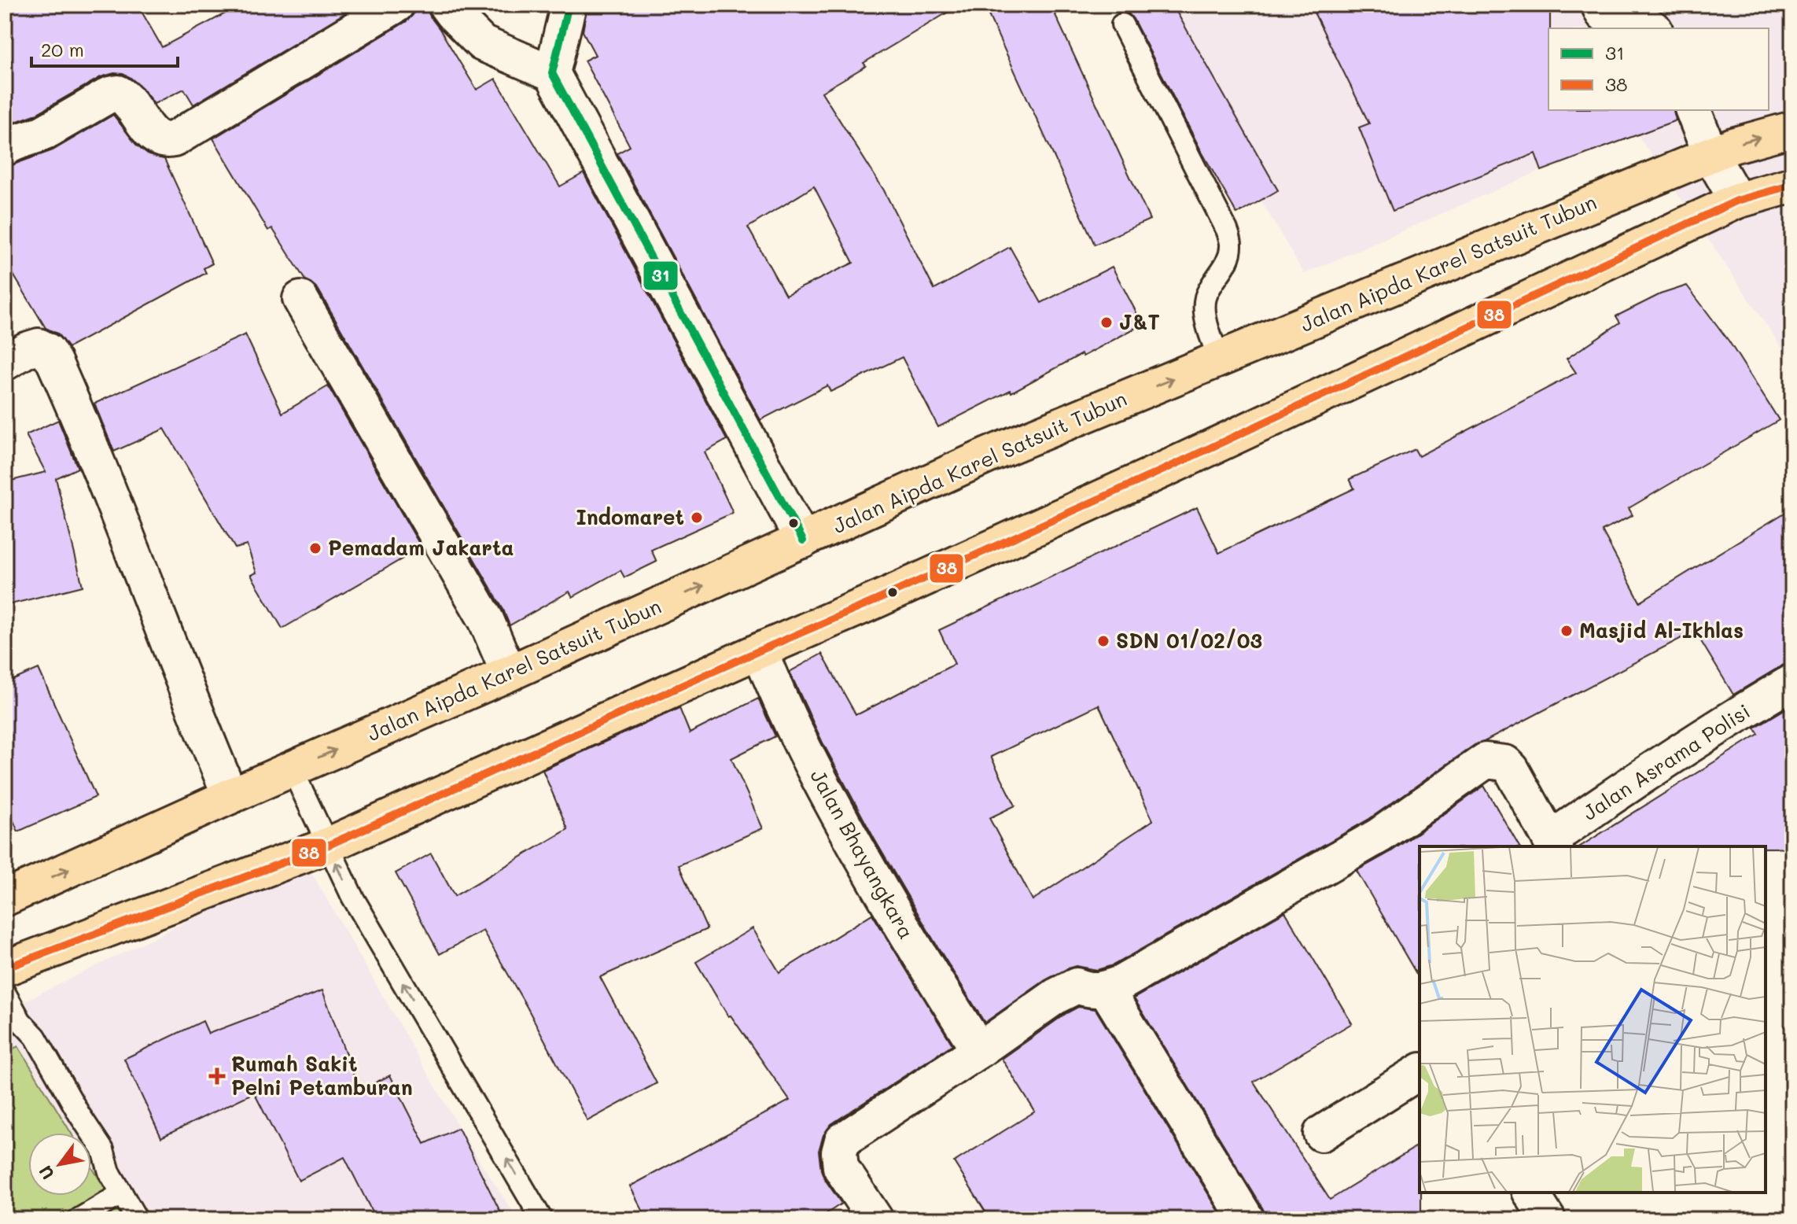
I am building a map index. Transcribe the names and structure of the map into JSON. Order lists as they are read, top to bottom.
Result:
{
  "streets": {
    "main road": ["Jalan Aipda Karel Satsuit Tubun"],
    "street": ["Jalan Asrama Polisi", "Jalan Bhayangkara"]
  },
  "places": {
    "other": [
      "J&T",
      "Indomaret",
      "Pemadam Jakarta",
      "Masjid Al-Ikhlas",
      "SDN 01/02/03"
    ],
    "health": ["Rumah Sakit Pelni Petamburan"]
  },
  "lines": ["transit line 31", "transit line 38"],
  "legend": ["31", "38"],
  "scale_bar": "20 m",
  "north": "bottom left"
}
